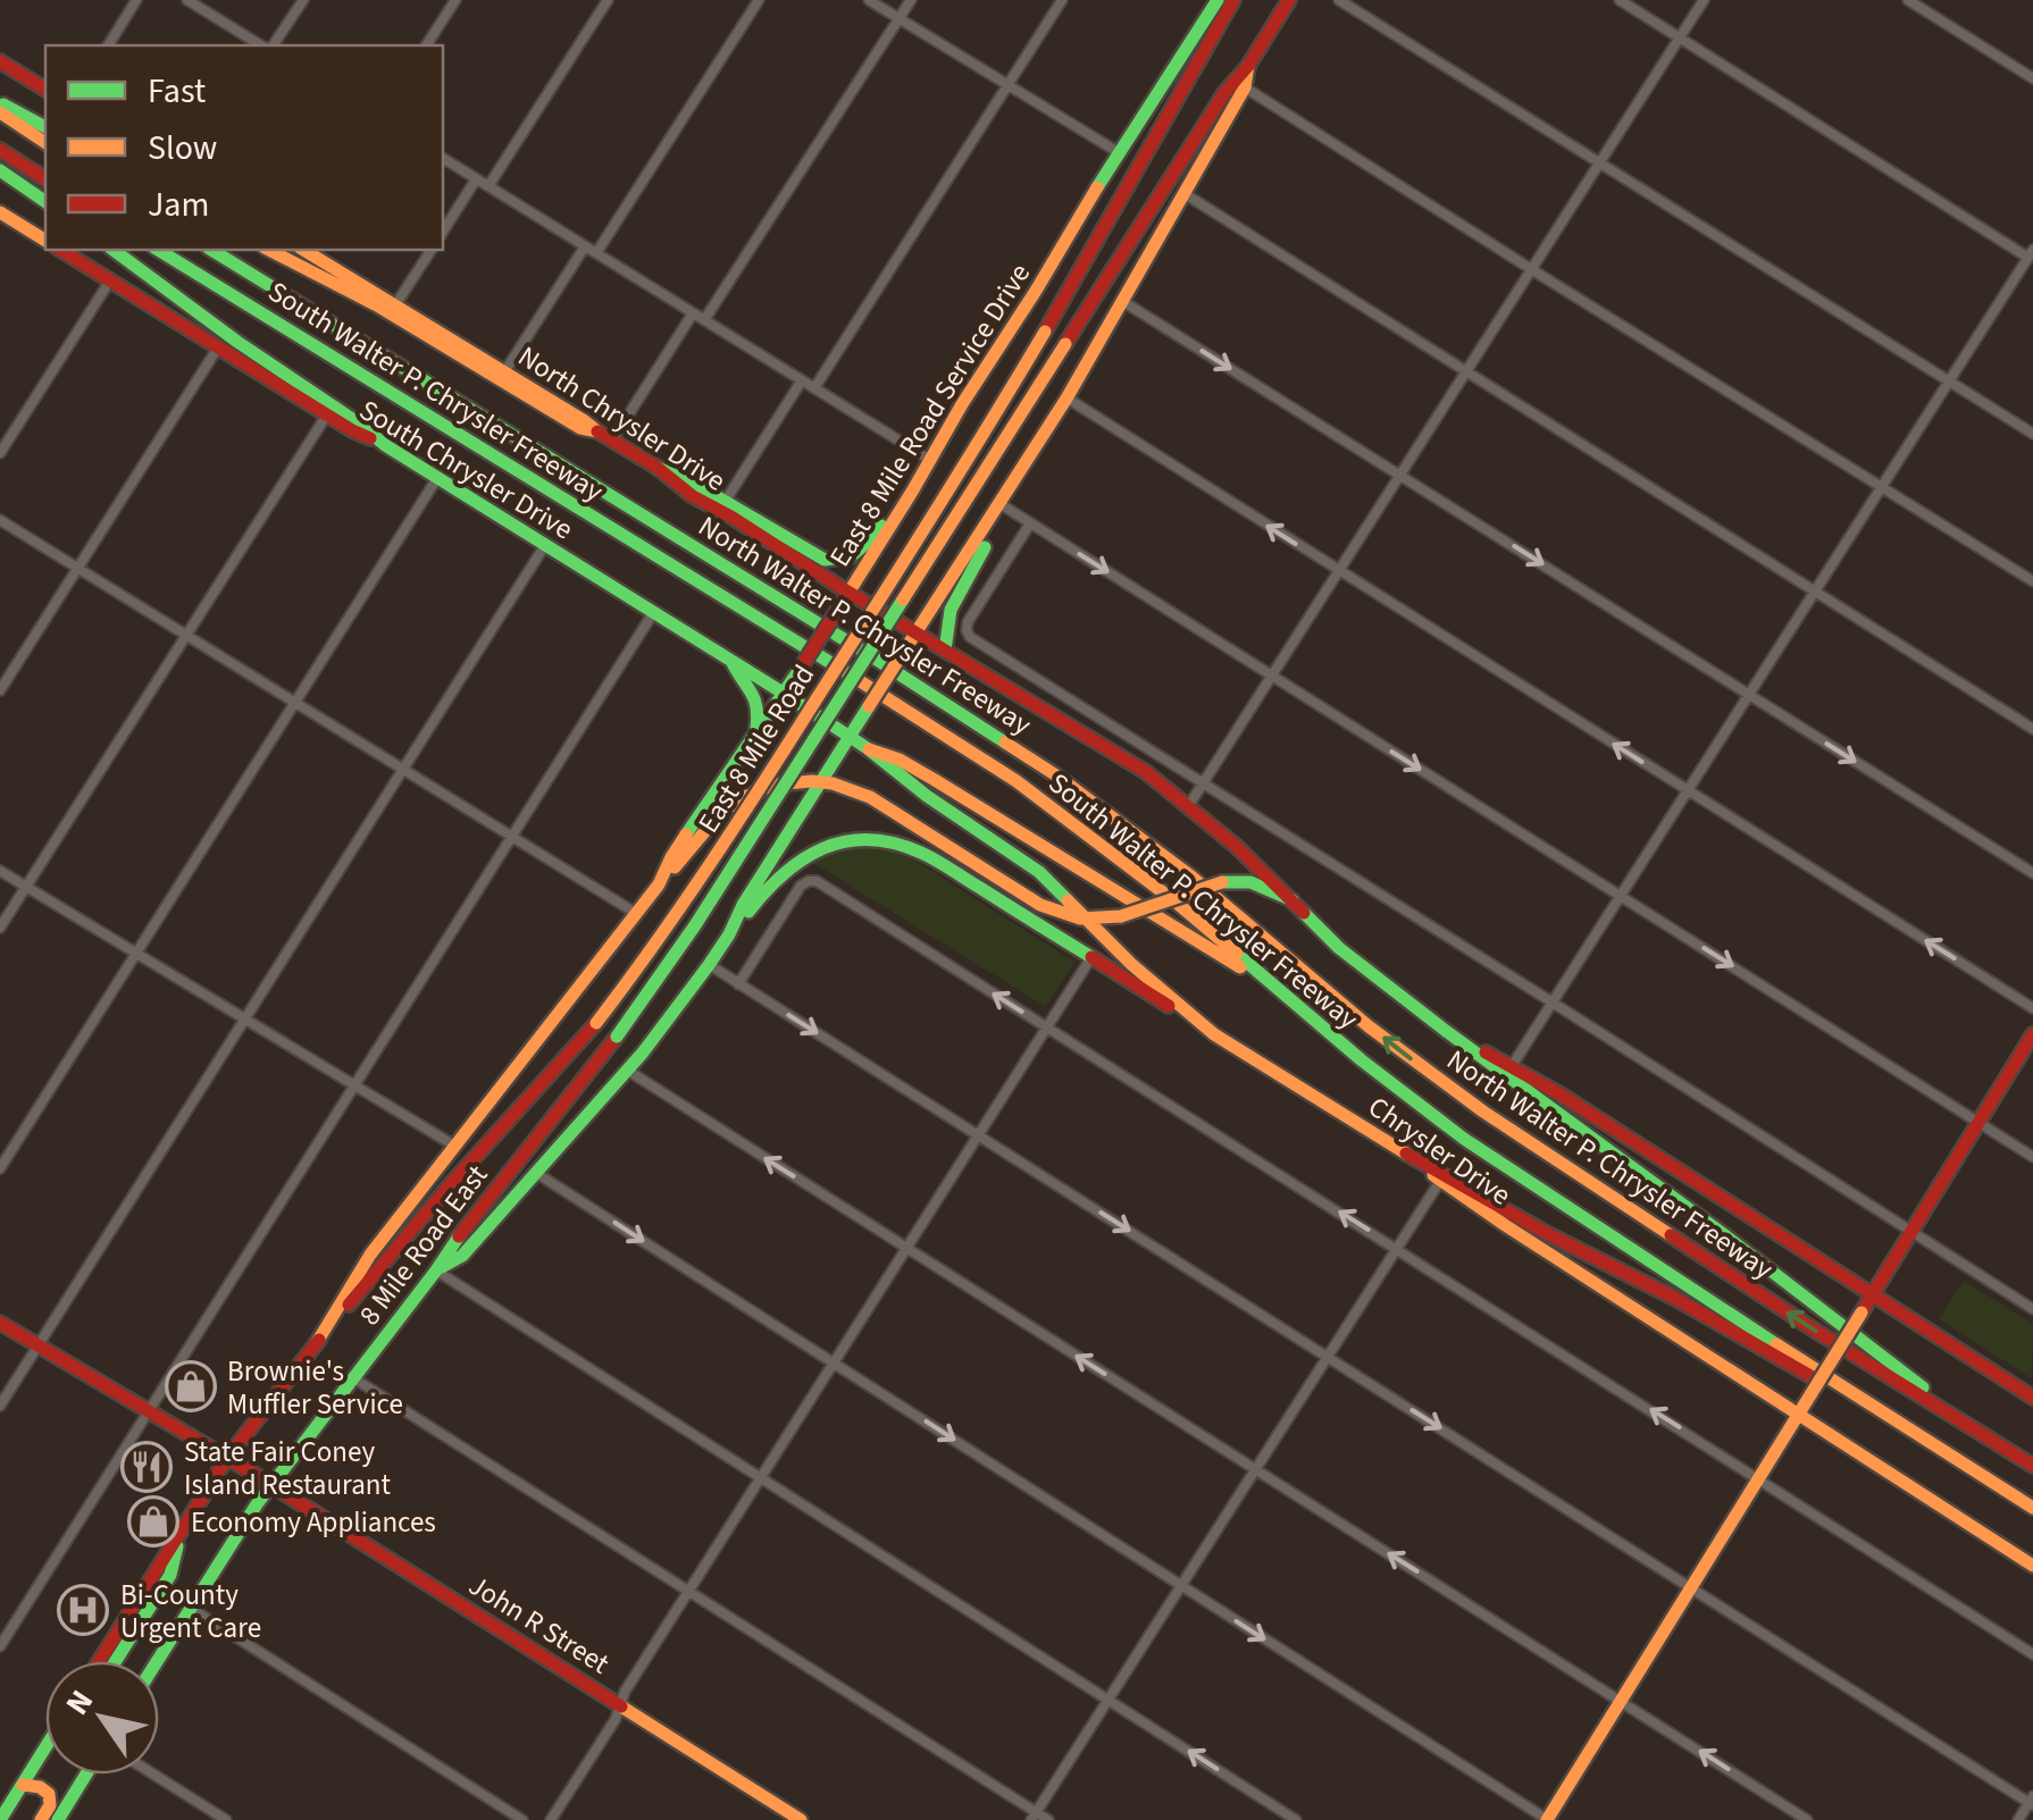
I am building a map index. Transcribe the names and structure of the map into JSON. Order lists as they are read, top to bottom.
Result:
{
  "streets": {
    "main road": [
      "South Walter P. Chrysler Freeway",
      "East 8 Mile Road Service Drive",
      "North Chrysler Drive",
      "South Chrysler Drive",
      "North Walter P. Chrysler Freeway",
      "East 8 Mile Road",
      "Chrysler Drive",
      "8 Mile Road East",
      "John R Street"
    ]
  },
  "crossings": [
    ["East 8 Mile Road Service Drive", "North Chrysler Drive"],
    ["East 8 Mile Road Service Drive", "South Chrysler Drive"],
    ["East 8 Mile Road Service Drive", "East 8 Mile Road"],
    ["North Chrysler Drive", "East 8 Mile Road"],
    ["South Chrysler Drive", "East 8 Mile Road"],
    ["South Chrysler Drive", "Chrysler Drive"],
    ["East 8 Mile Road", "Chrysler Drive"],
    ["East 8 Mile Road", "8 Mile Road East"],
    ["East 8 Mile Road", "John R Street"],
    ["8 Mile Road East", "John R Street"]
  ],
  "places": {
    "shop": ["Brownie's Muffler Service", "Economy Appliances"],
    "restaurant": ["State Fair Coney Island Restaurant"],
    "hospital": ["Bi-County Urgent Care"]
  },
  "legend": ["Fast", "Slow", "Jam"],
  "north": "top left"
}
